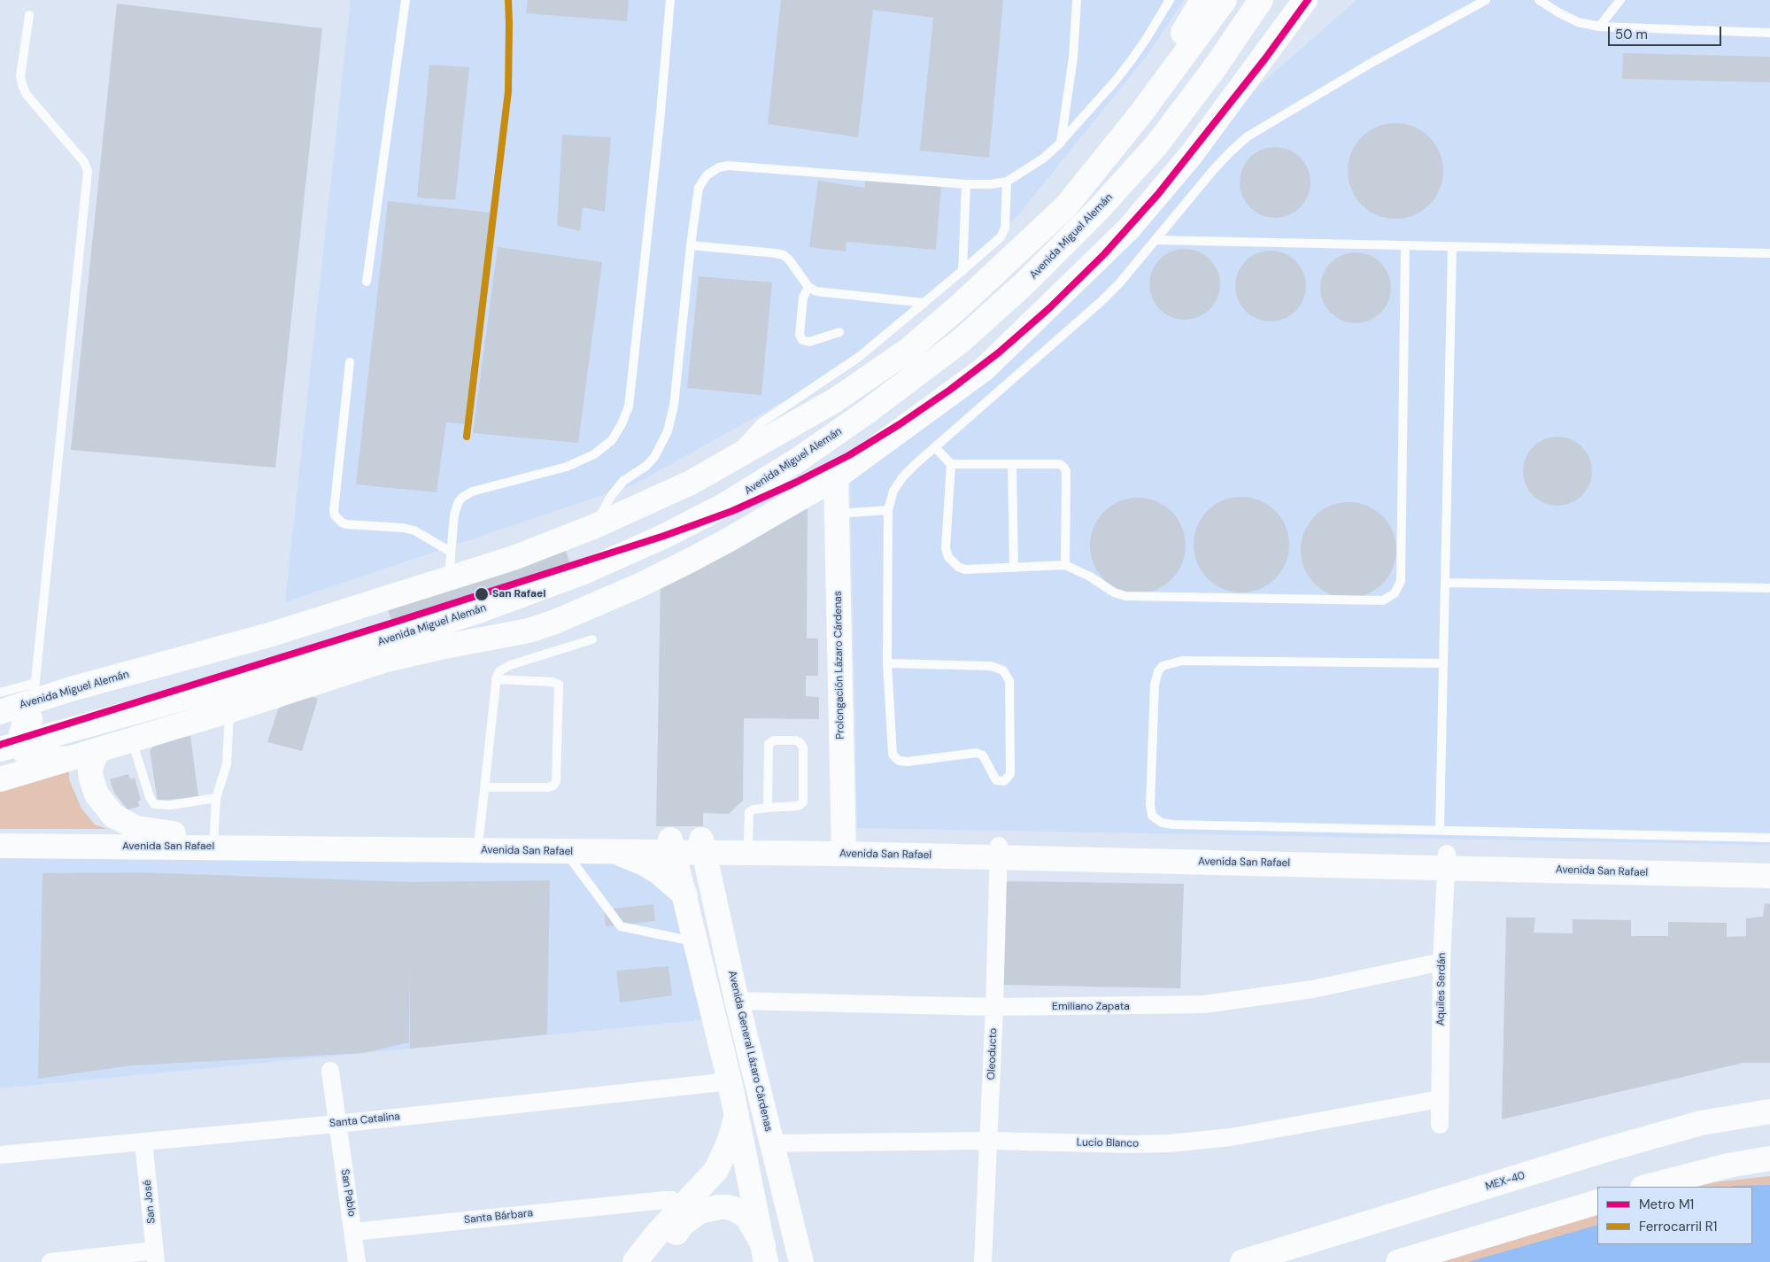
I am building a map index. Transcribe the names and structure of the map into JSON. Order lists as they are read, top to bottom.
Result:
{
  "streets": {
    "main road": [
      "Avenida Miguel Alemán",
      "Prolongación Lázaro Cárdenas",
      "Avenida San Rafael",
      "Avenida General Lázaro Cárdenas",
      "MEX-40"
    ],
    "street": [
      "Aquiles Serdán",
      "Emiliano Zapata",
      "Oleoducto",
      "Santa Catalina",
      "Lucio Blanco",
      "San Pablo",
      "San José",
      "Santa Bárbara"
    ]
  },
  "crossings": [
    ["Avenida Miguel Alemán", "Avenida San Rafael"],
    ["Prolongación Lázaro Cárdenas", "Avenida San Rafael"],
    ["Avenida San Rafael", "Aquiles Serdán"],
    ["Avenida San Rafael", "Avenida General Lázaro Cárdenas"],
    ["Avenida San Rafael", "Oleoducto"],
    ["Aquiles Serdán", "Emiliano Zapata"],
    ["Aquiles Serdán", "Lucio Blanco"],
    ["Emiliano Zapata", "Avenida General Lázaro Cárdenas"],
    ["Emiliano Zapata", "Oleoducto"],
    ["Avenida General Lázaro Cárdenas", "Lucio Blanco"],
    ["Oleoducto", "Lucio Blanco"],
    ["Santa Catalina", "San Pablo"],
    ["Santa Catalina", "San José"],
    ["San Pablo", "Santa Bárbara"]
  ],
  "places": ["San Rafael"],
  "lines": ["metro line M1", "rail line R1"],
  "legend": ["Metro M1", "Ferrocarril R1"],
  "scale_bar": "50 m"
}
